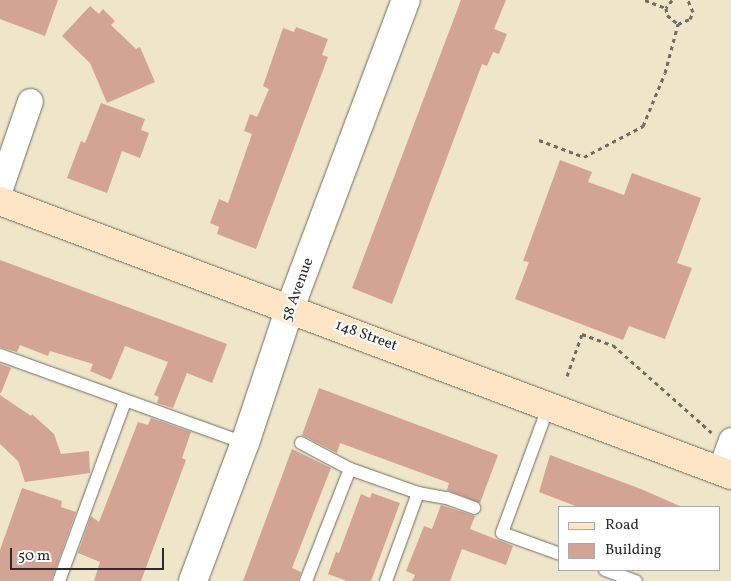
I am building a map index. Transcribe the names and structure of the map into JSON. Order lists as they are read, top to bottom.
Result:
{
  "streets": {
    "main road": ["148 Street"],
    "street": ["58 Avenue"]
  },
  "crossings": [
    ["58 Avenue", "148 Street"]
  ],
  "legend": ["Road", "Building"],
  "scale_bar": "50 m"
}
